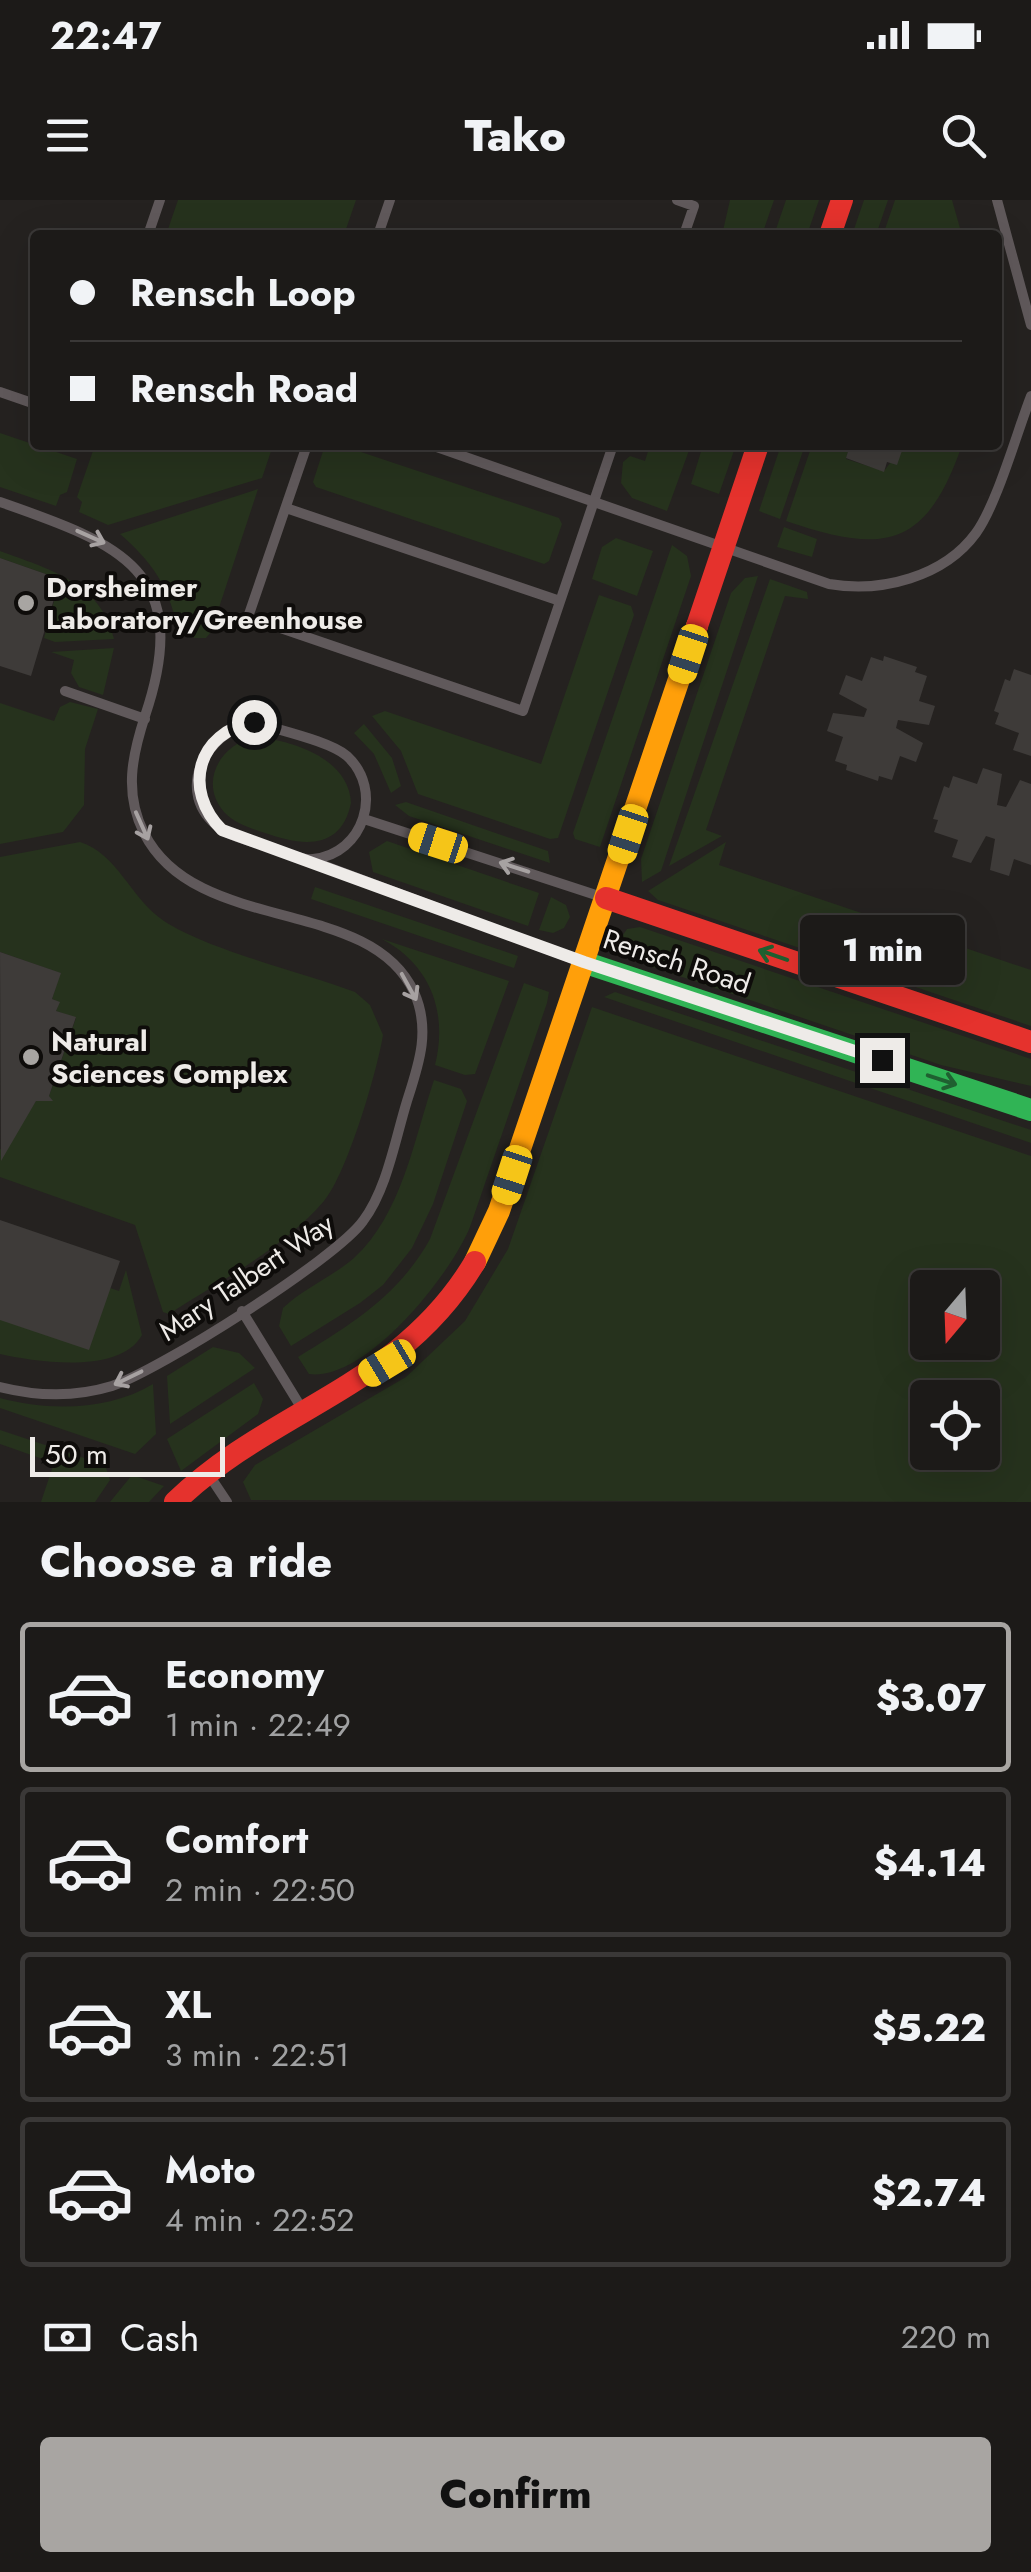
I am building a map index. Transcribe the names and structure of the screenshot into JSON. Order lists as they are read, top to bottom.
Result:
{
  "streets": {
    "street": ["Rensch Road"],
    "lane": ["Mary Talbert Way"]
  },
  "places": ["Dorsheimer Laboratory/Greenhouse", "Natural Sciences Complex"],
  "scale_bar": "50 m",
  "north": "bottom",
  "page": {
    "status": "22:47",
    "header": "Tako",
    "banner": ["Rensch Loop", "Rensch Road"],
    "bubble": "1 min",
    "scale": "50 m",
    "heading": "Choose a ride",
    "list": [
      {
        "name": "Economy",
        "note": "1 min · 22:49",
        "value": "$3.07"
      },
      {
        "name": "Comfort",
        "note": "2 min · 22:50",
        "value": "$4.14"
      },
      {
        "name": "XL",
        "note": "3 min · 22:51",
        "value": "$5.22"
      },
      {
        "name": "Moto",
        "note": "4 min · 22:52",
        "value": "$2.74"
      }
    ],
    "pay": ["Cash", "220 m"],
    "buttons": "Confirm"
  }
}
